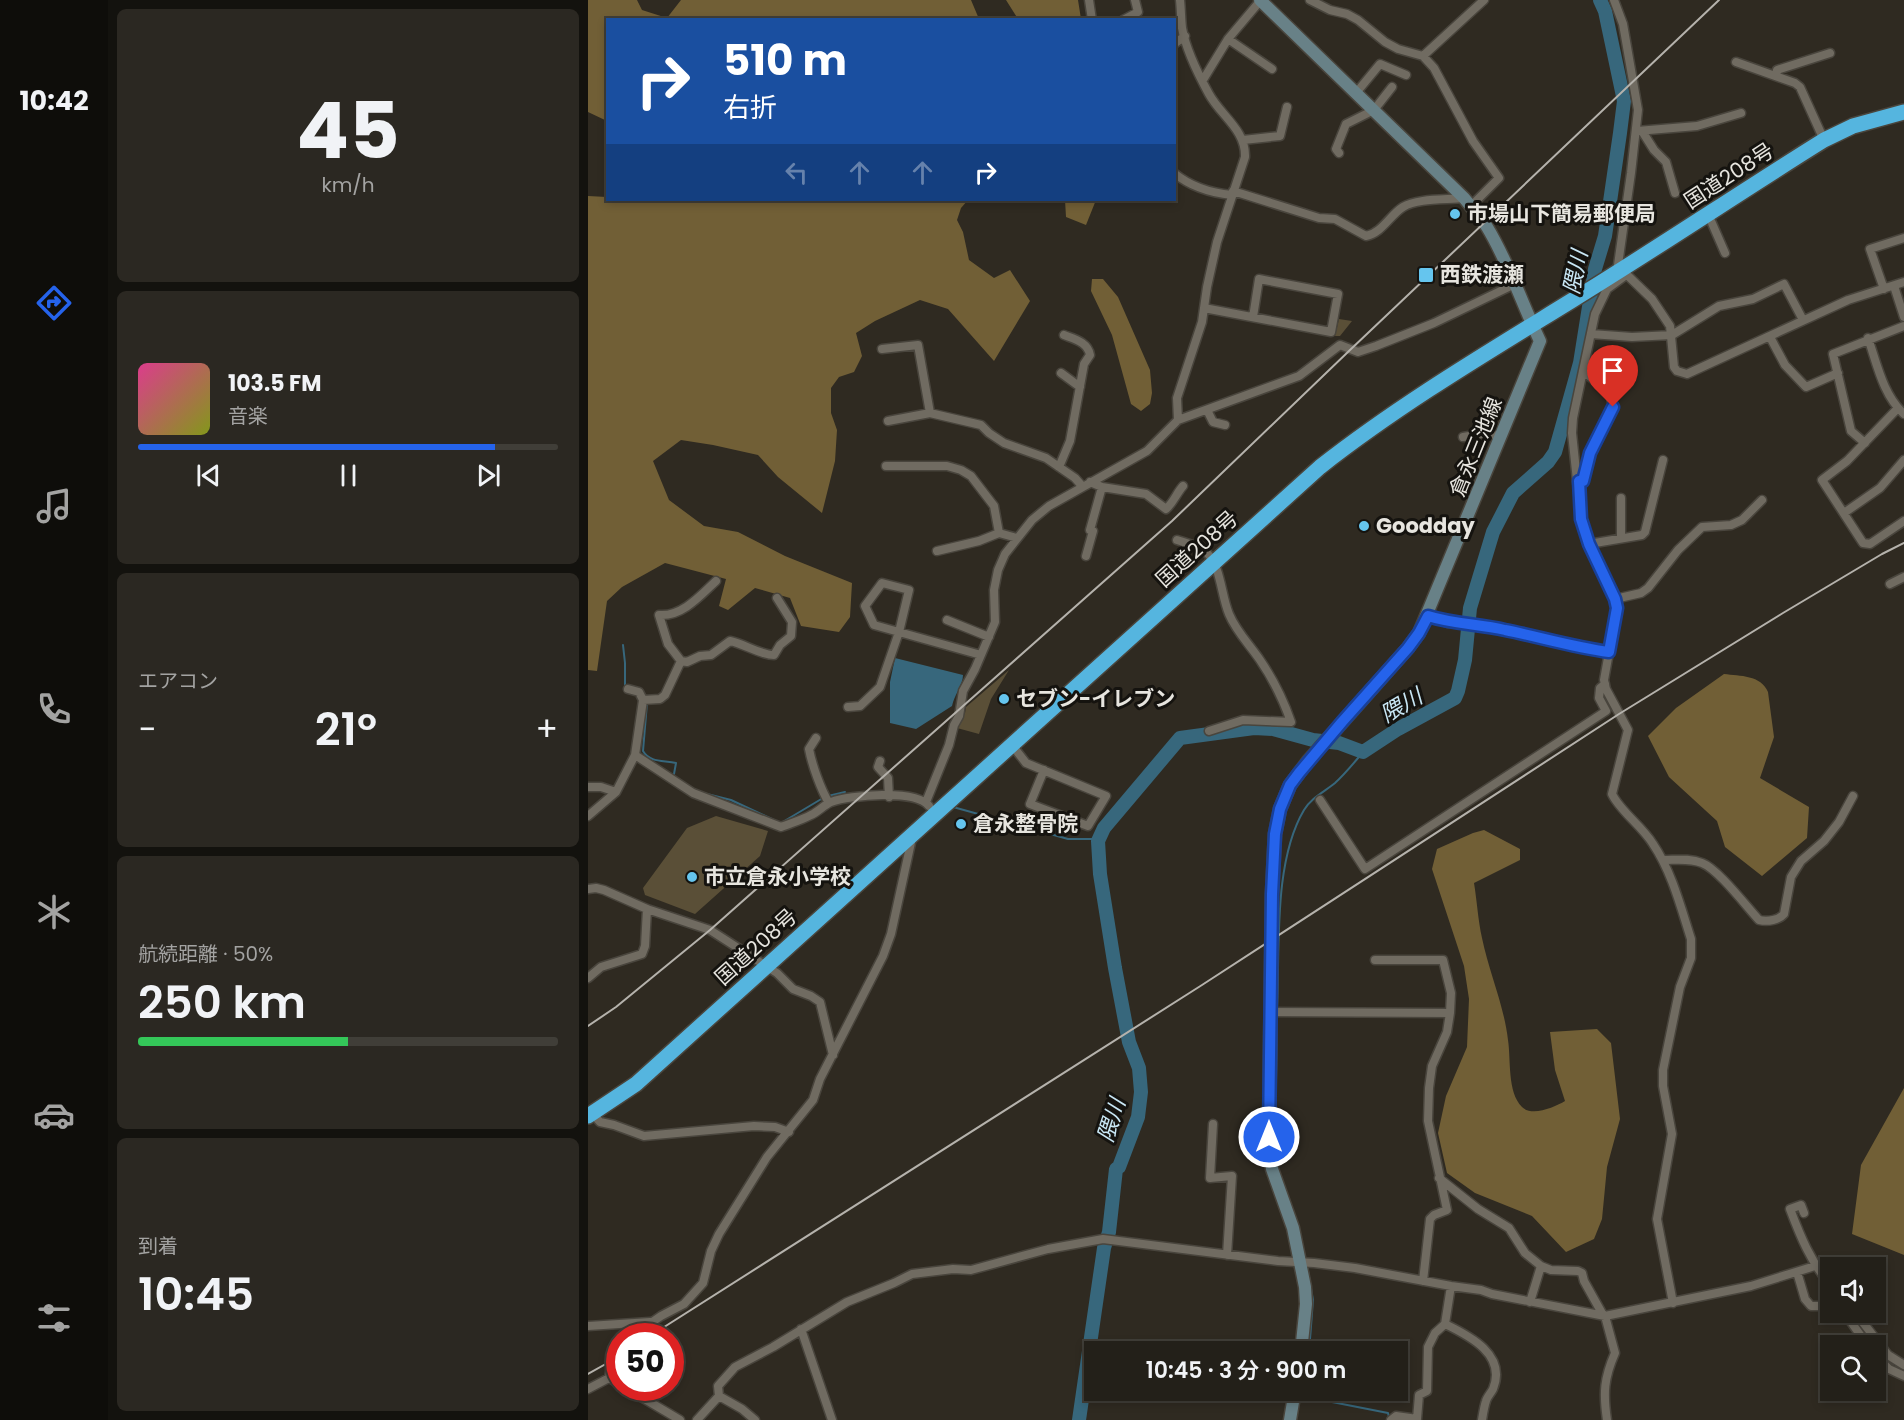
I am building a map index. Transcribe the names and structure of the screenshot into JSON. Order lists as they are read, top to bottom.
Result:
{
  "streets": {
    "highway": ["国道208号"],
    "main road": ["倉永三池線"]
  },
  "crossings": [
    ["国道208号", "倉永三池線"]
  ],
  "water": ["隈川"],
  "places": {
    "other": [
      "市場山下簡易郵便局",
      "Goodday",
      "セブン-イレブン",
      "倉永整骨院",
      "市立倉永小学校"
    ],
    "transit": ["西鉄渡瀬"]
  },
  "page": {
    "tabs": "10:42",
    "tile": [
      ["45", "km/h"],
      "エアコン",
      ["航続距離 · 50%", "250 km"],
      ["到着", "10:45"]
    ],
    "turn": ["510 m", "右折"],
    "song": ["103.5 FM", "音楽"],
    "heat": ["−", "21°", "+"],
    "limit": "50",
    "trip": "10:45 · 3 分 · 900 m"
  }
}
